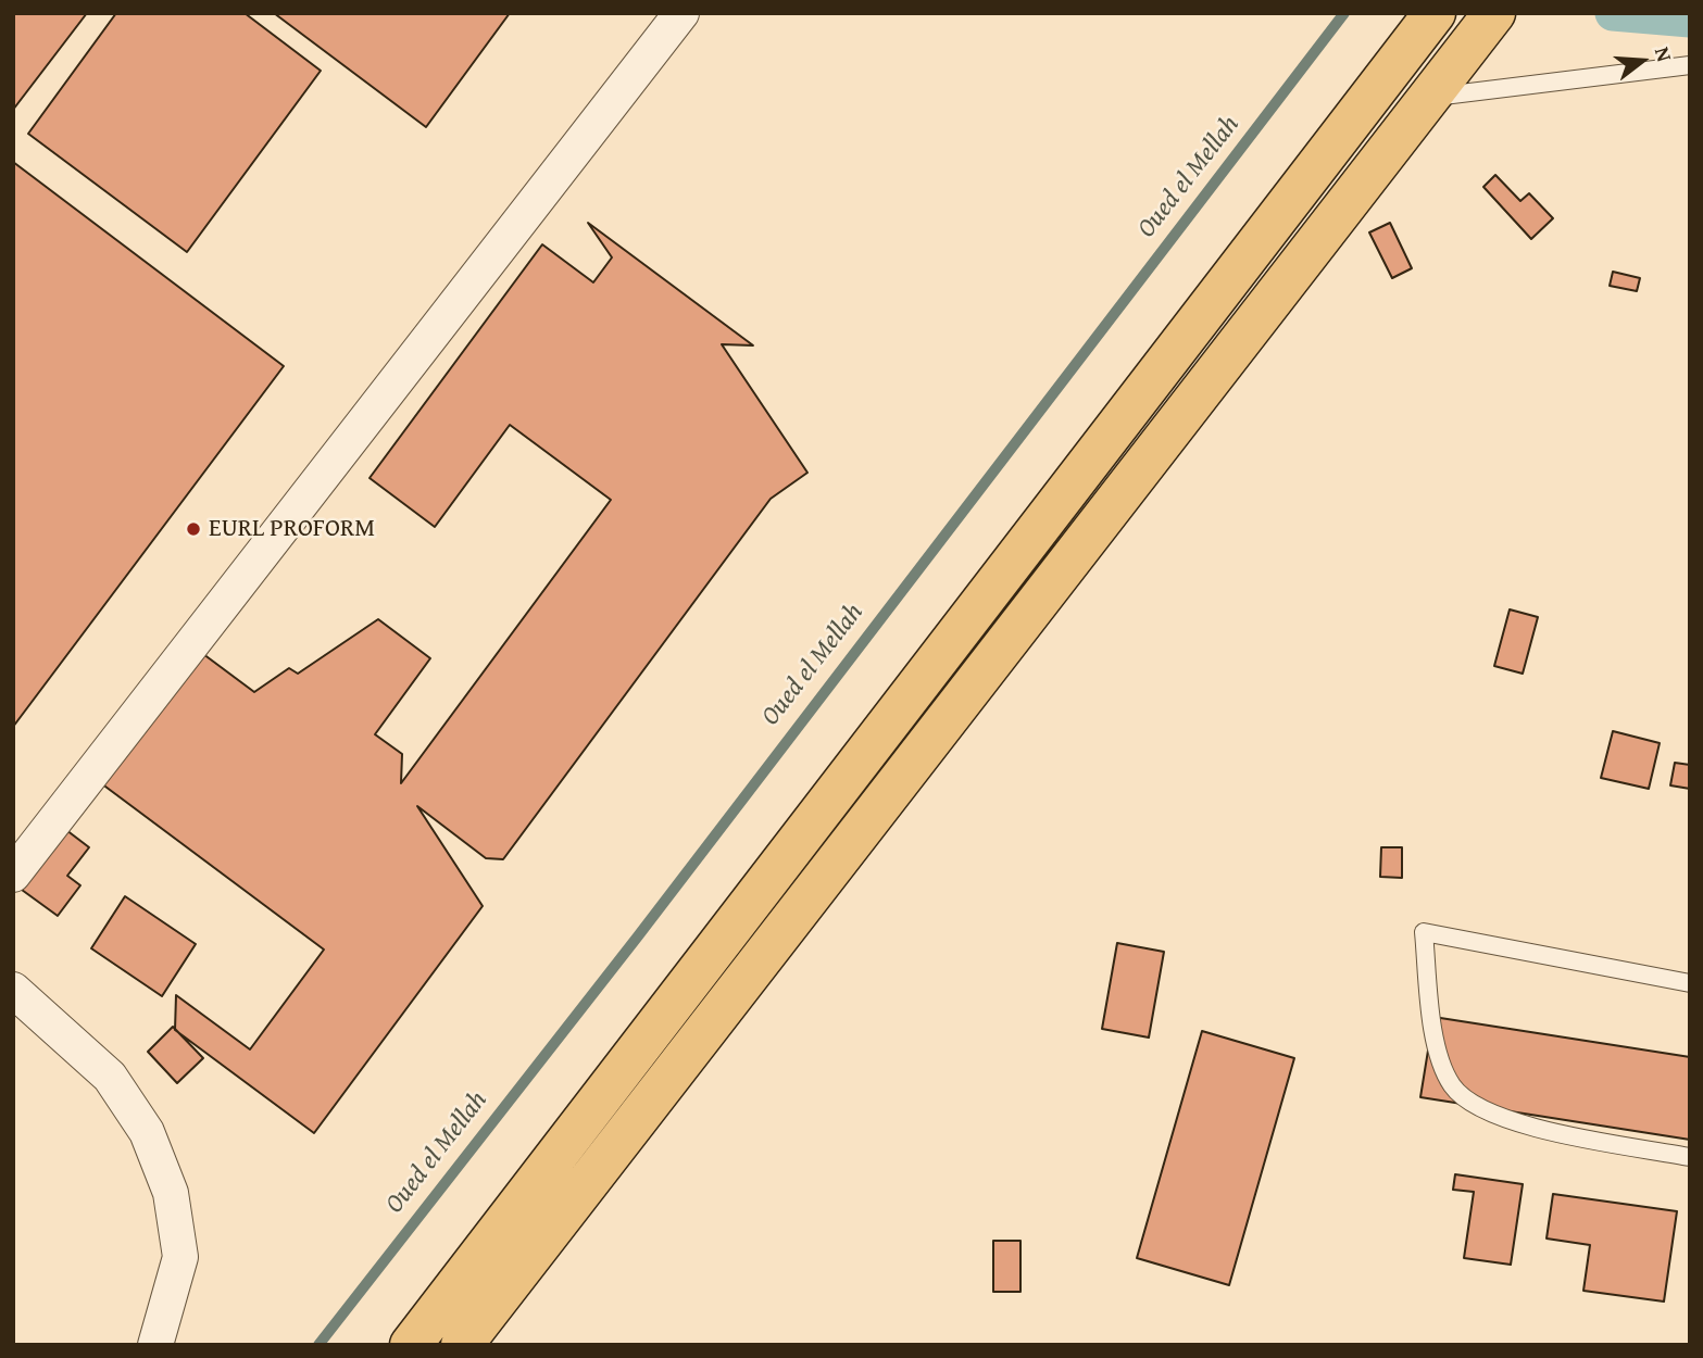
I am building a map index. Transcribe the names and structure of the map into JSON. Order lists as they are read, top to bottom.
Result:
{
  "water": ["Oued el Mellah"],
  "places": ["EURL PROFORM"],
  "north": "right"
}
